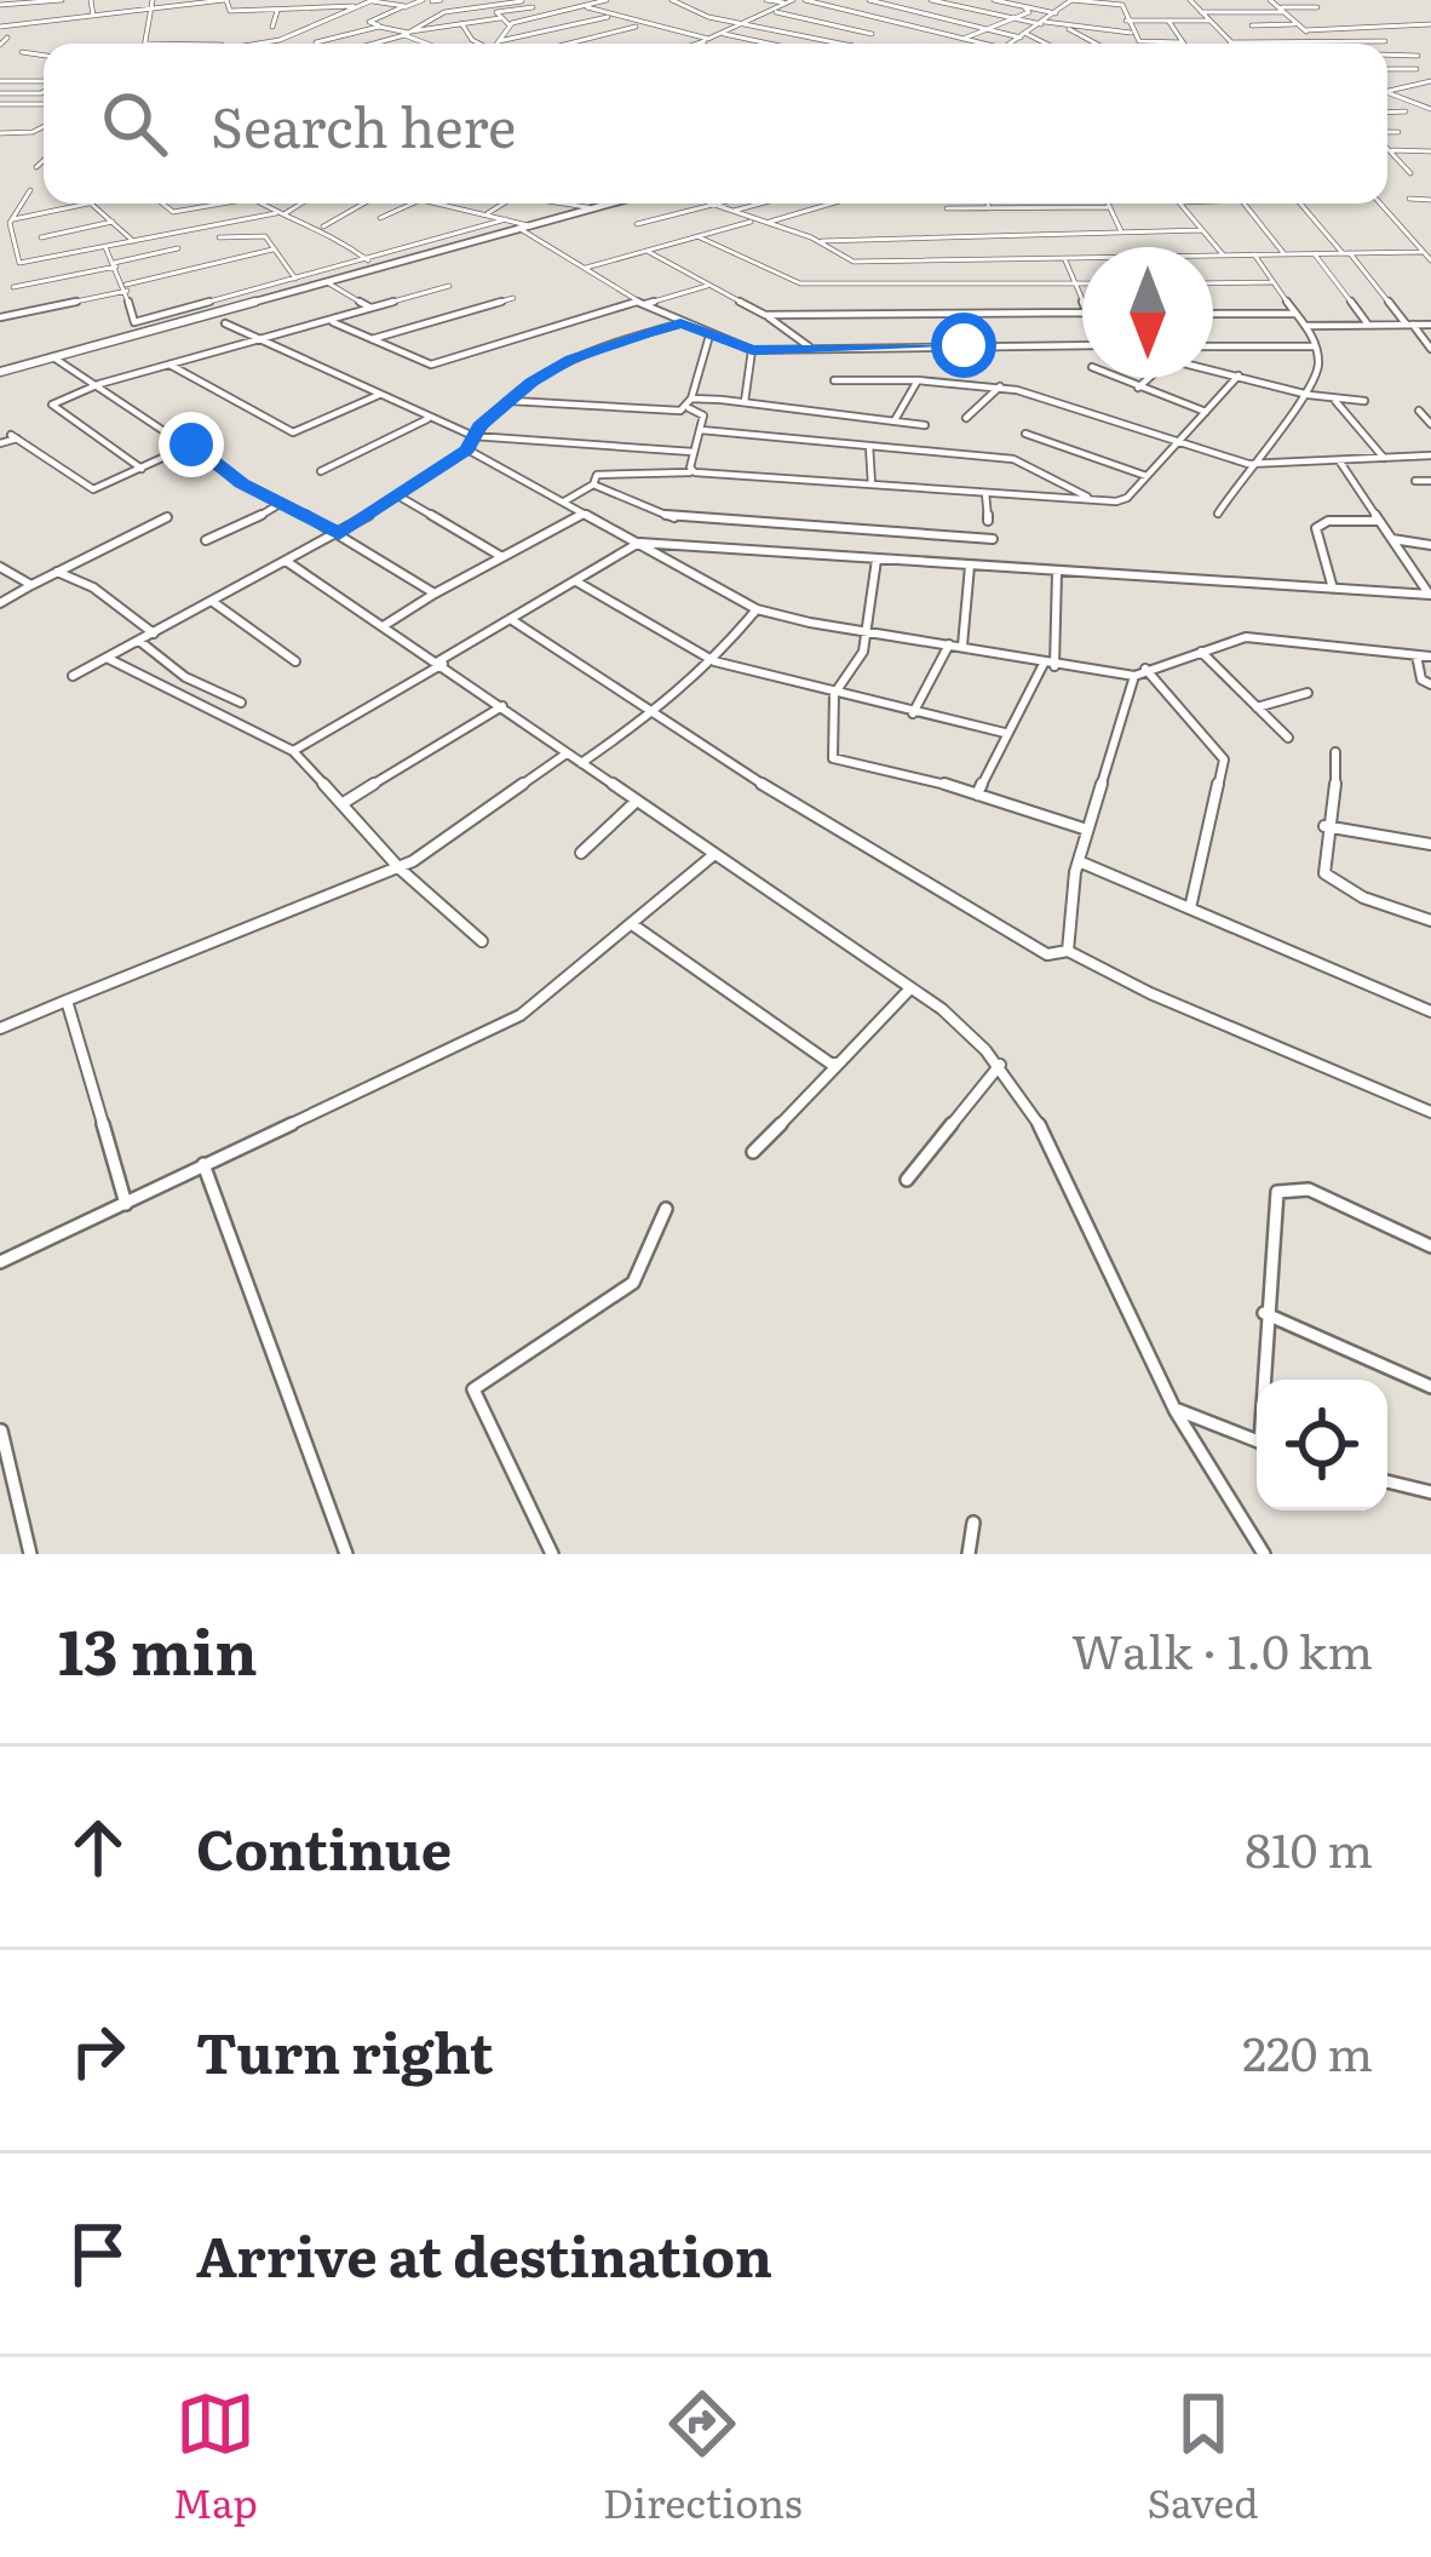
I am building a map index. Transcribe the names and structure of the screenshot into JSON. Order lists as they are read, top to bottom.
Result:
{
  "north": "bottom",
  "page": {
    "search": "Search here",
    "heading": ["13 min", "Walk · 1.0 km"],
    "list": [
      ["Continue", "810 m"],
      ["Turn right", "220 m"],
      "Arrive at destination"
    ],
    "nav": ["Map", "Directions", "Saved"]
  }
}
